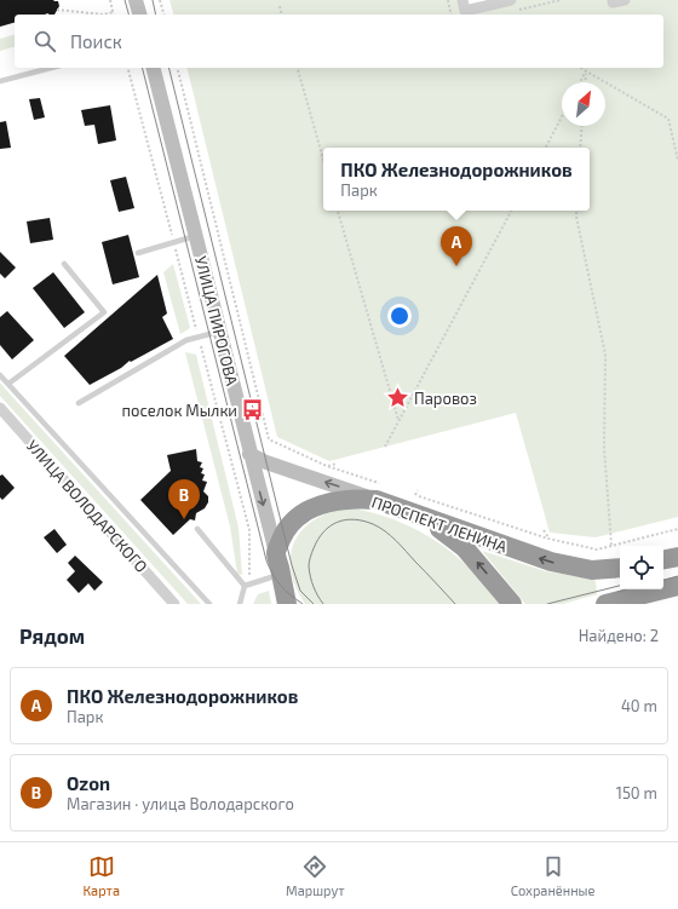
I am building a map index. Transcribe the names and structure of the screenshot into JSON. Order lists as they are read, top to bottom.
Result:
{
  "streets": {
    "highway": ["УЛИЦА ПИРОГОВА", "ПРОСПЕКТ ЛЕНИНА"],
    "street": ["УЛИЦА ВОЛОДАРСКОГО"]
  },
  "crossings": [
    ["УЛИЦА ПИРОГОВА", "ПРОСПЕКТ ЛЕНИНА"]
  ],
  "one_way": ["ПРОСПЕКТ ЛЕНИНА"],
  "places": {
    "place": ["Паровоз"],
    "bus stop": ["поселок Мылки"]
  },
  "north": "top right",
  "page": {
    "search": "Поиск",
    "popup": ["ПКО Железнодорожников", "Парк"],
    "pins": ["A", "B"],
    "heading": ["Рядом", "Найдено: 2"],
    "list": [
      {
        "mark": "A",
        "name": "ПКО Железнодорожников",
        "note": "Парк",
        "value": "40 m"
      },
      {
        "mark": "B",
        "name": "Ozon",
        "note": "Магазин · улица Володарского",
        "value": "150 m"
      }
    ],
    "nav": ["Карта", "Маршрут", "Сохранённые"]
  }
}
